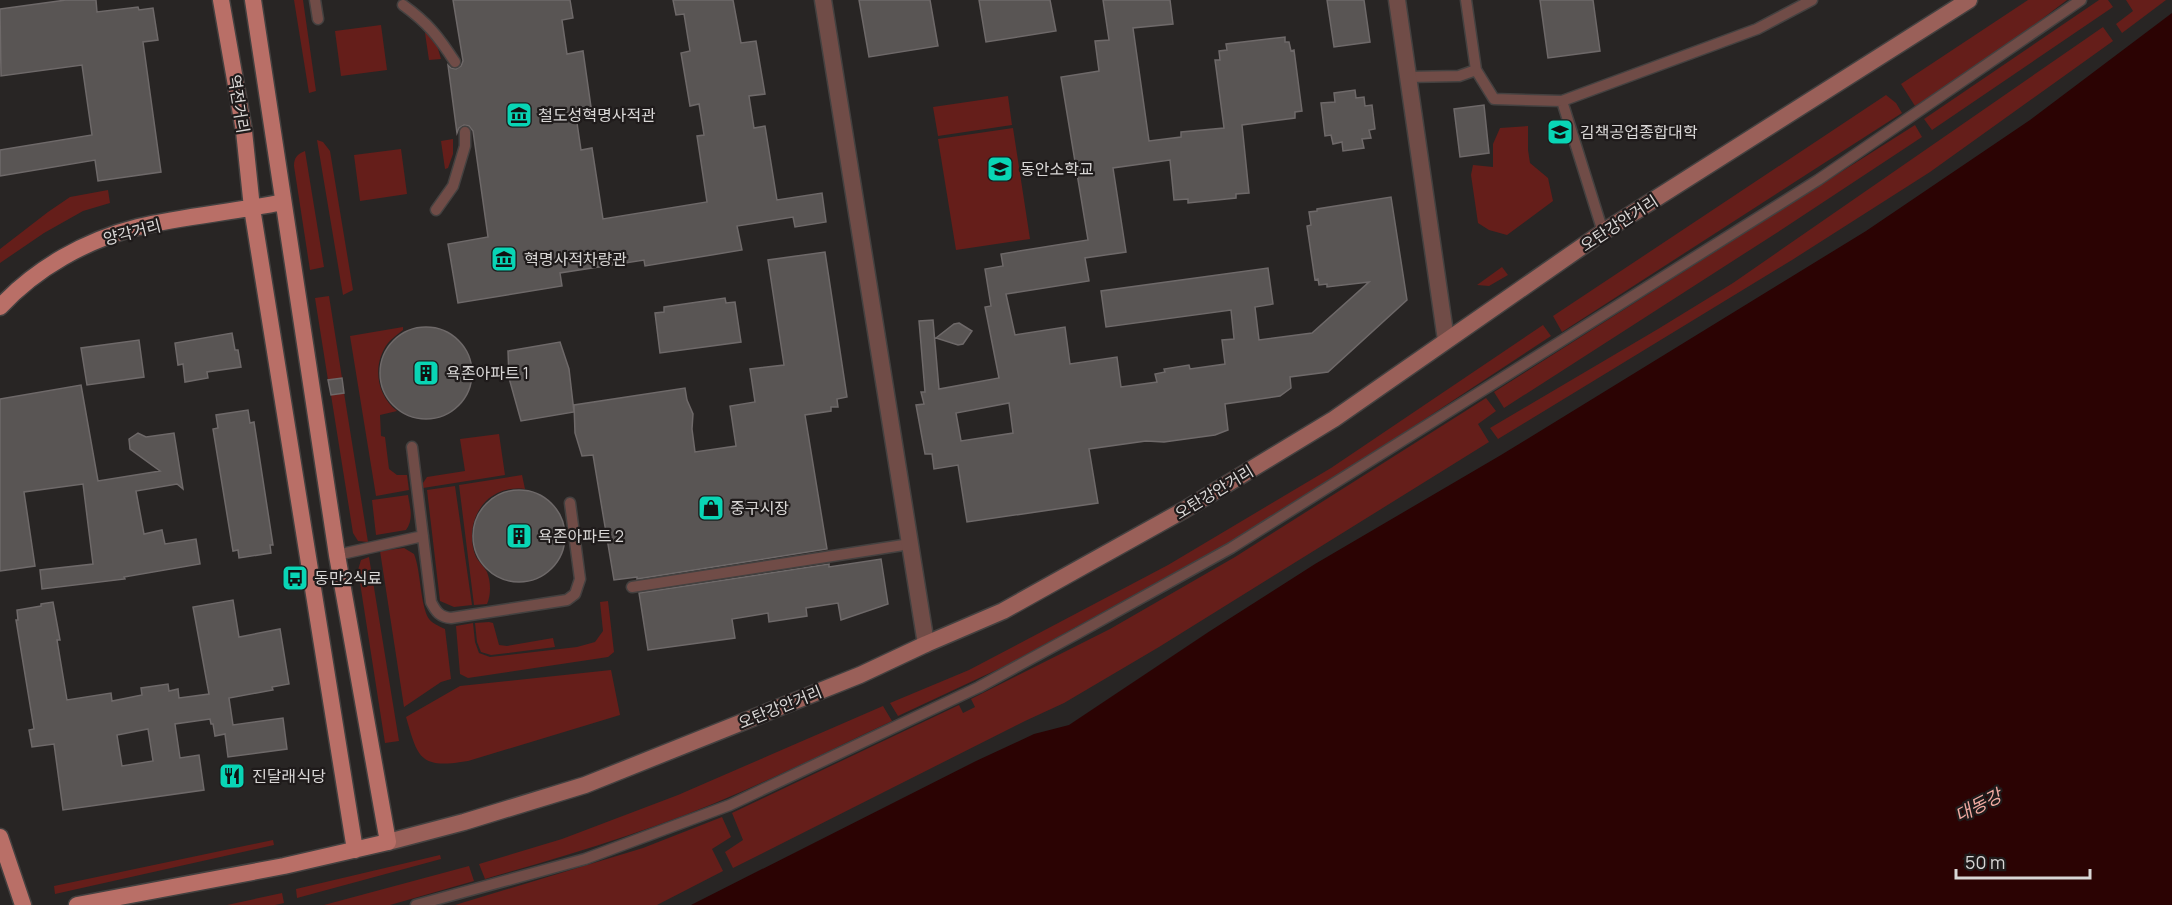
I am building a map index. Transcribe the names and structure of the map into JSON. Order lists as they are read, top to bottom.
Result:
{
  "streets": {
    "main road": ["역전거리", "오탄강안거리", "양각거리"]
  },
  "crossings": [
    ["역전거리", "오탄강안거리"],
    ["역전거리", "양각거리"]
  ],
  "water": ["대동강"],
  "places": {
    "museum": ["철도성혁명사적관", "혁명사적차량관"],
    "school or university": ["김책공업종합대학", "동안소학교"],
    "building": ["욕존아파트 1", "욕존아파트 2"],
    "shop": ["중구시장"],
    "bus stop": ["동만2식료"],
    "restaurant": ["진달래식당"]
  },
  "scale_bar": "50 m"
}
